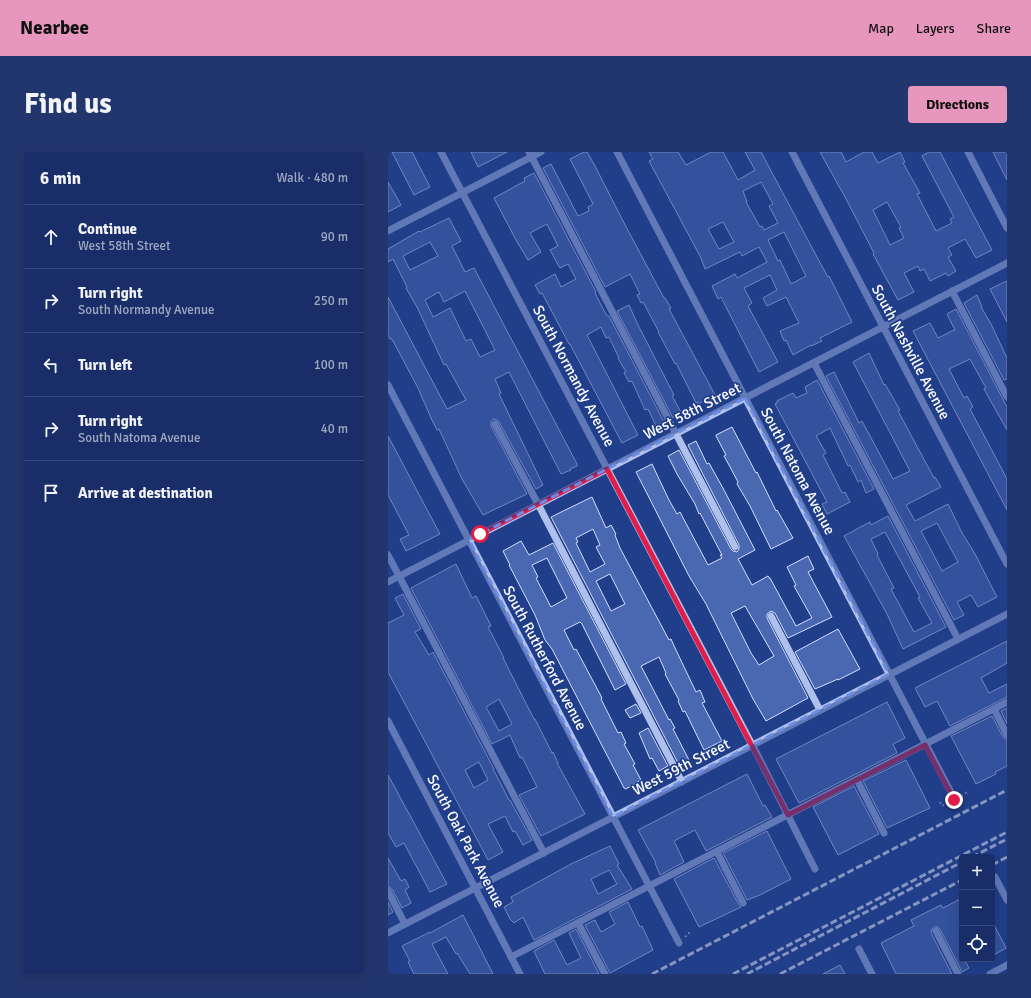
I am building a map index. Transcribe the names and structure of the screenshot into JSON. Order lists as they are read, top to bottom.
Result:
{
  "streets": {
    "street": [
      "South Nashville Avenue",
      "South Normandy Avenue",
      "West 58th Street",
      "South Natoma Avenue",
      "South Rutherford Avenue",
      "West 59th Street",
      "South Oak Park Avenue"
    ]
  },
  "crossings": [
    ["South Nashville Avenue", "West 58th Street"],
    ["South Normandy Avenue", "West 58th Street"],
    ["South Normandy Avenue", "West 59th Street"],
    ["West 58th Street", "South Natoma Avenue"],
    ["West 58th Street", "South Rutherford Avenue"],
    ["South Natoma Avenue", "West 59th Street"],
    ["South Rutherford Avenue", "West 59th Street"],
    ["West 59th Street", "South Oak Park Avenue"]
  ],
  "page": {
    "header": "Nearbee",
    "nav": ["Map", "Layers", "Share"],
    "buttons": "Directions",
    "title": "Find us",
    "heading": ["6 min", "Walk · 480 m"],
    "list": [
      ["Continue", "West 58th Street", "90 m"],
      ["Turn right", "South Normandy Avenue", "250 m"],
      ["Turn left", "100 m"],
      ["Turn right", "South Natoma Avenue", "40 m"],
      "Arrive at destination"
    ],
    "map_buttons": ["+", "−"]
  }
}
